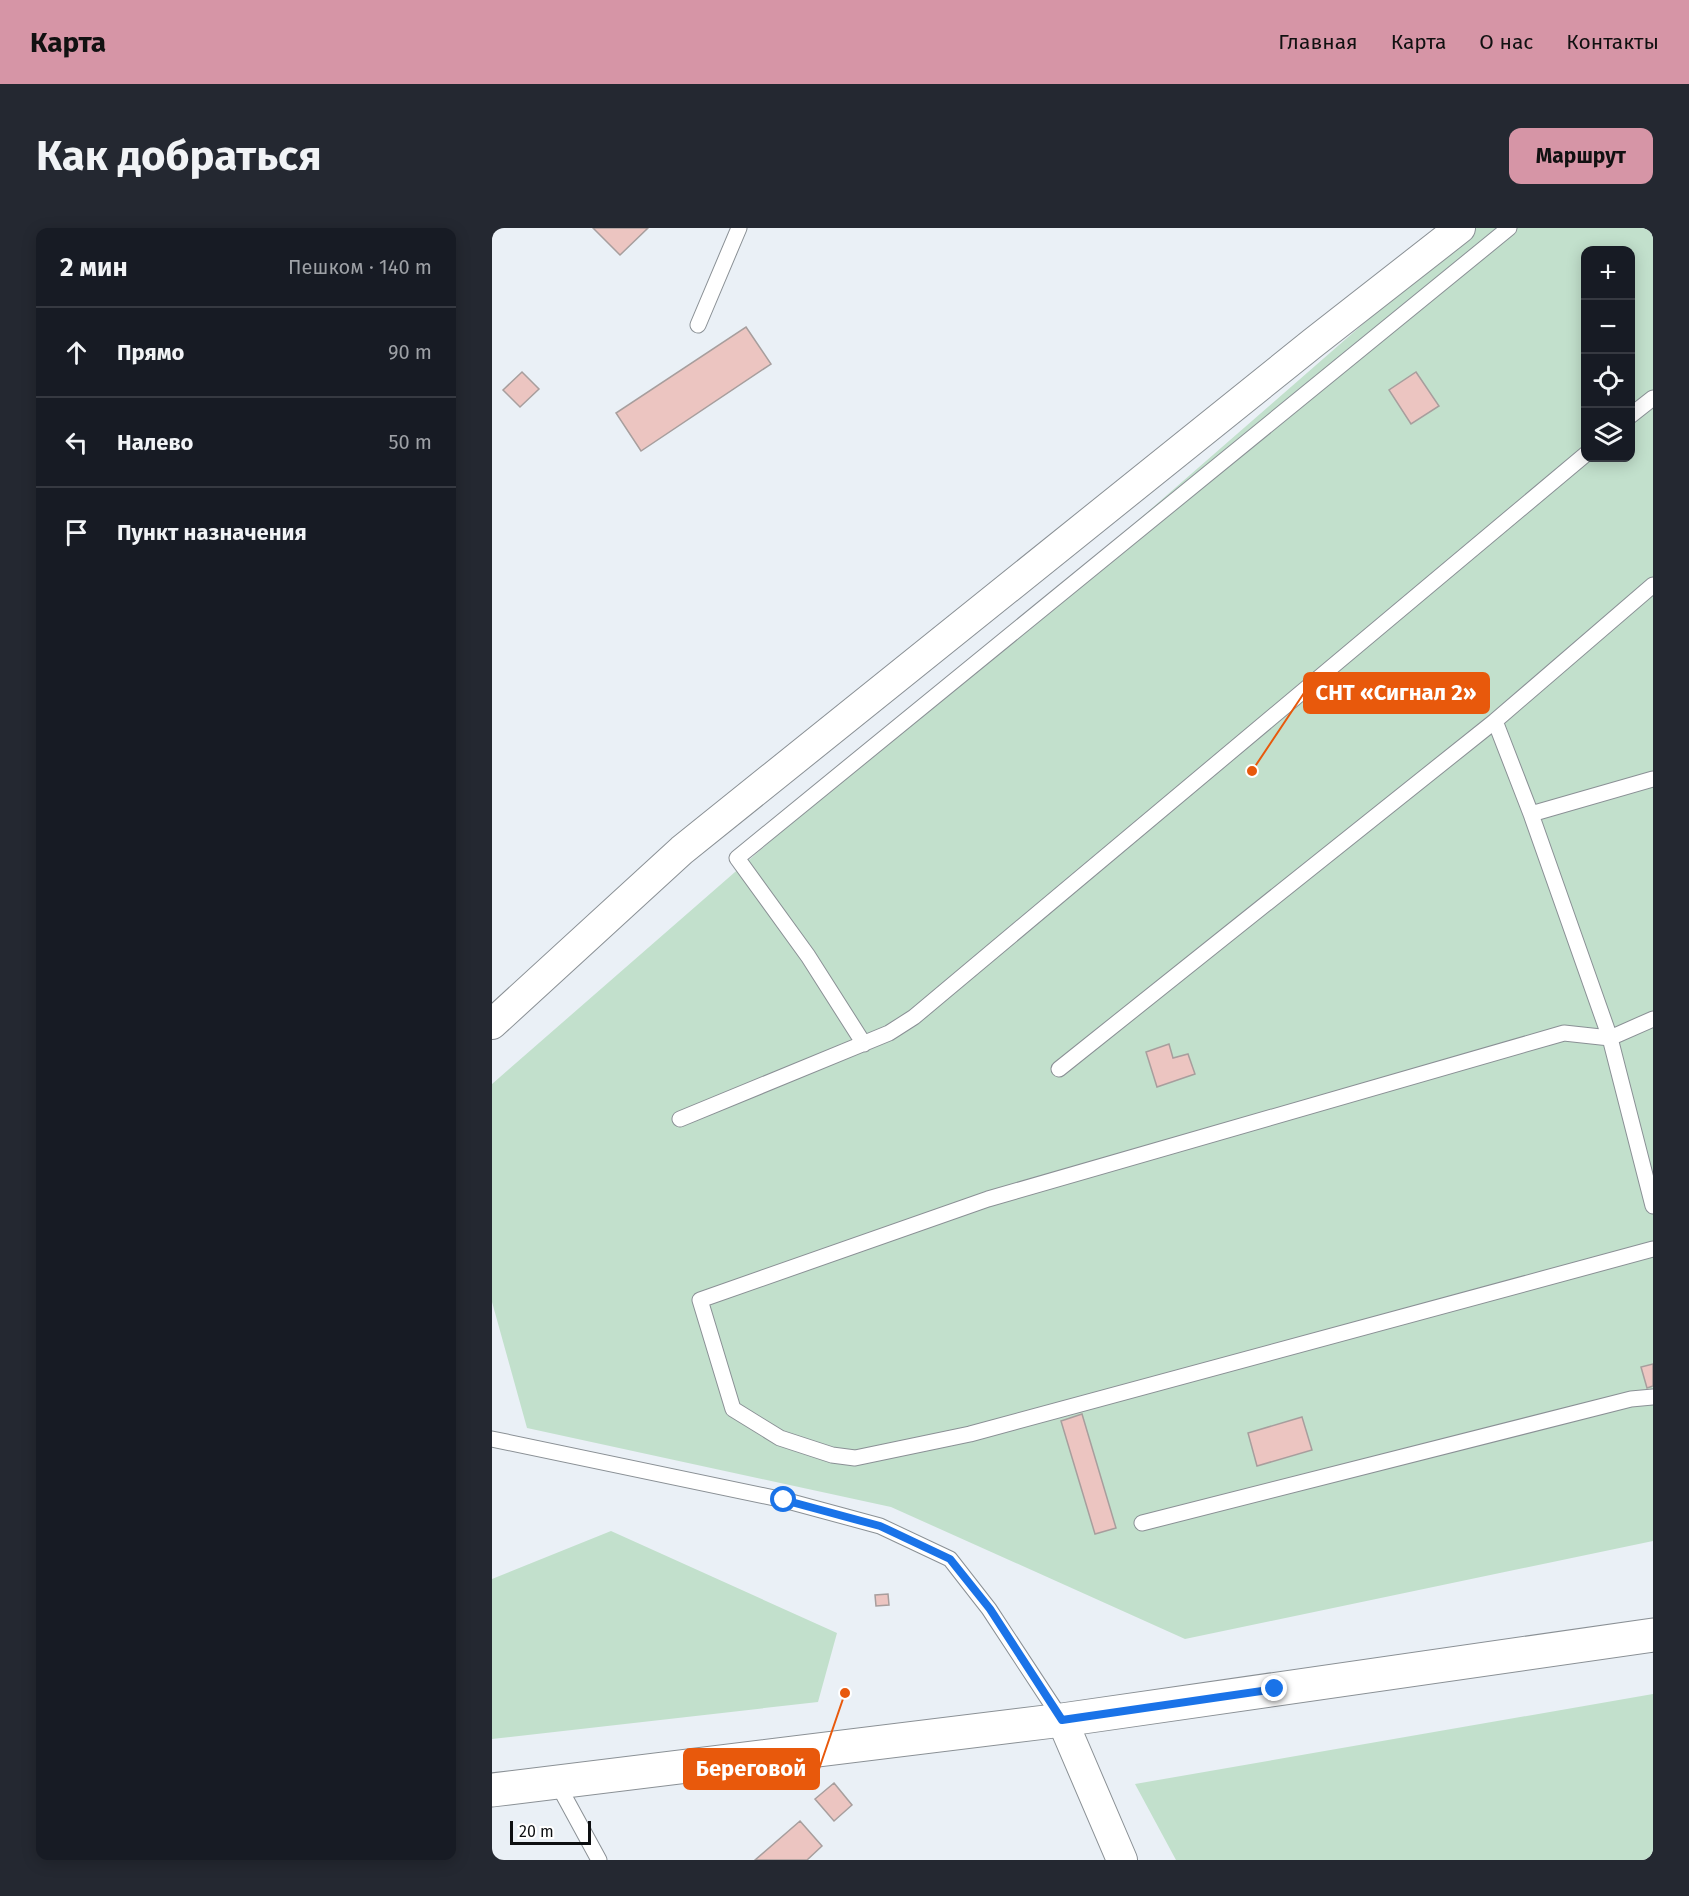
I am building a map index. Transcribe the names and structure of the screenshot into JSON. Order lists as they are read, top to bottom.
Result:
{
  "places": ["СНТ «Сигнал 2»", "Береговой"],
  "scale_bar": "20 m",
  "page": {
    "header": "Карта",
    "nav": [
      "Главная",
      "Карта",
      "О нас",
      "Контакты"
    ],
    "buttons": "Маршрут",
    "title": "Как добраться",
    "heading": ["2 мин", "Пешком · 140 m"],
    "map_buttons": ["+", "−"],
    "list": [
      ["Прямо", "90 m"],
      ["Налево", "50 m"],
      "Пункт назначения"
    ],
    "scale": "20 m"
  }
}
